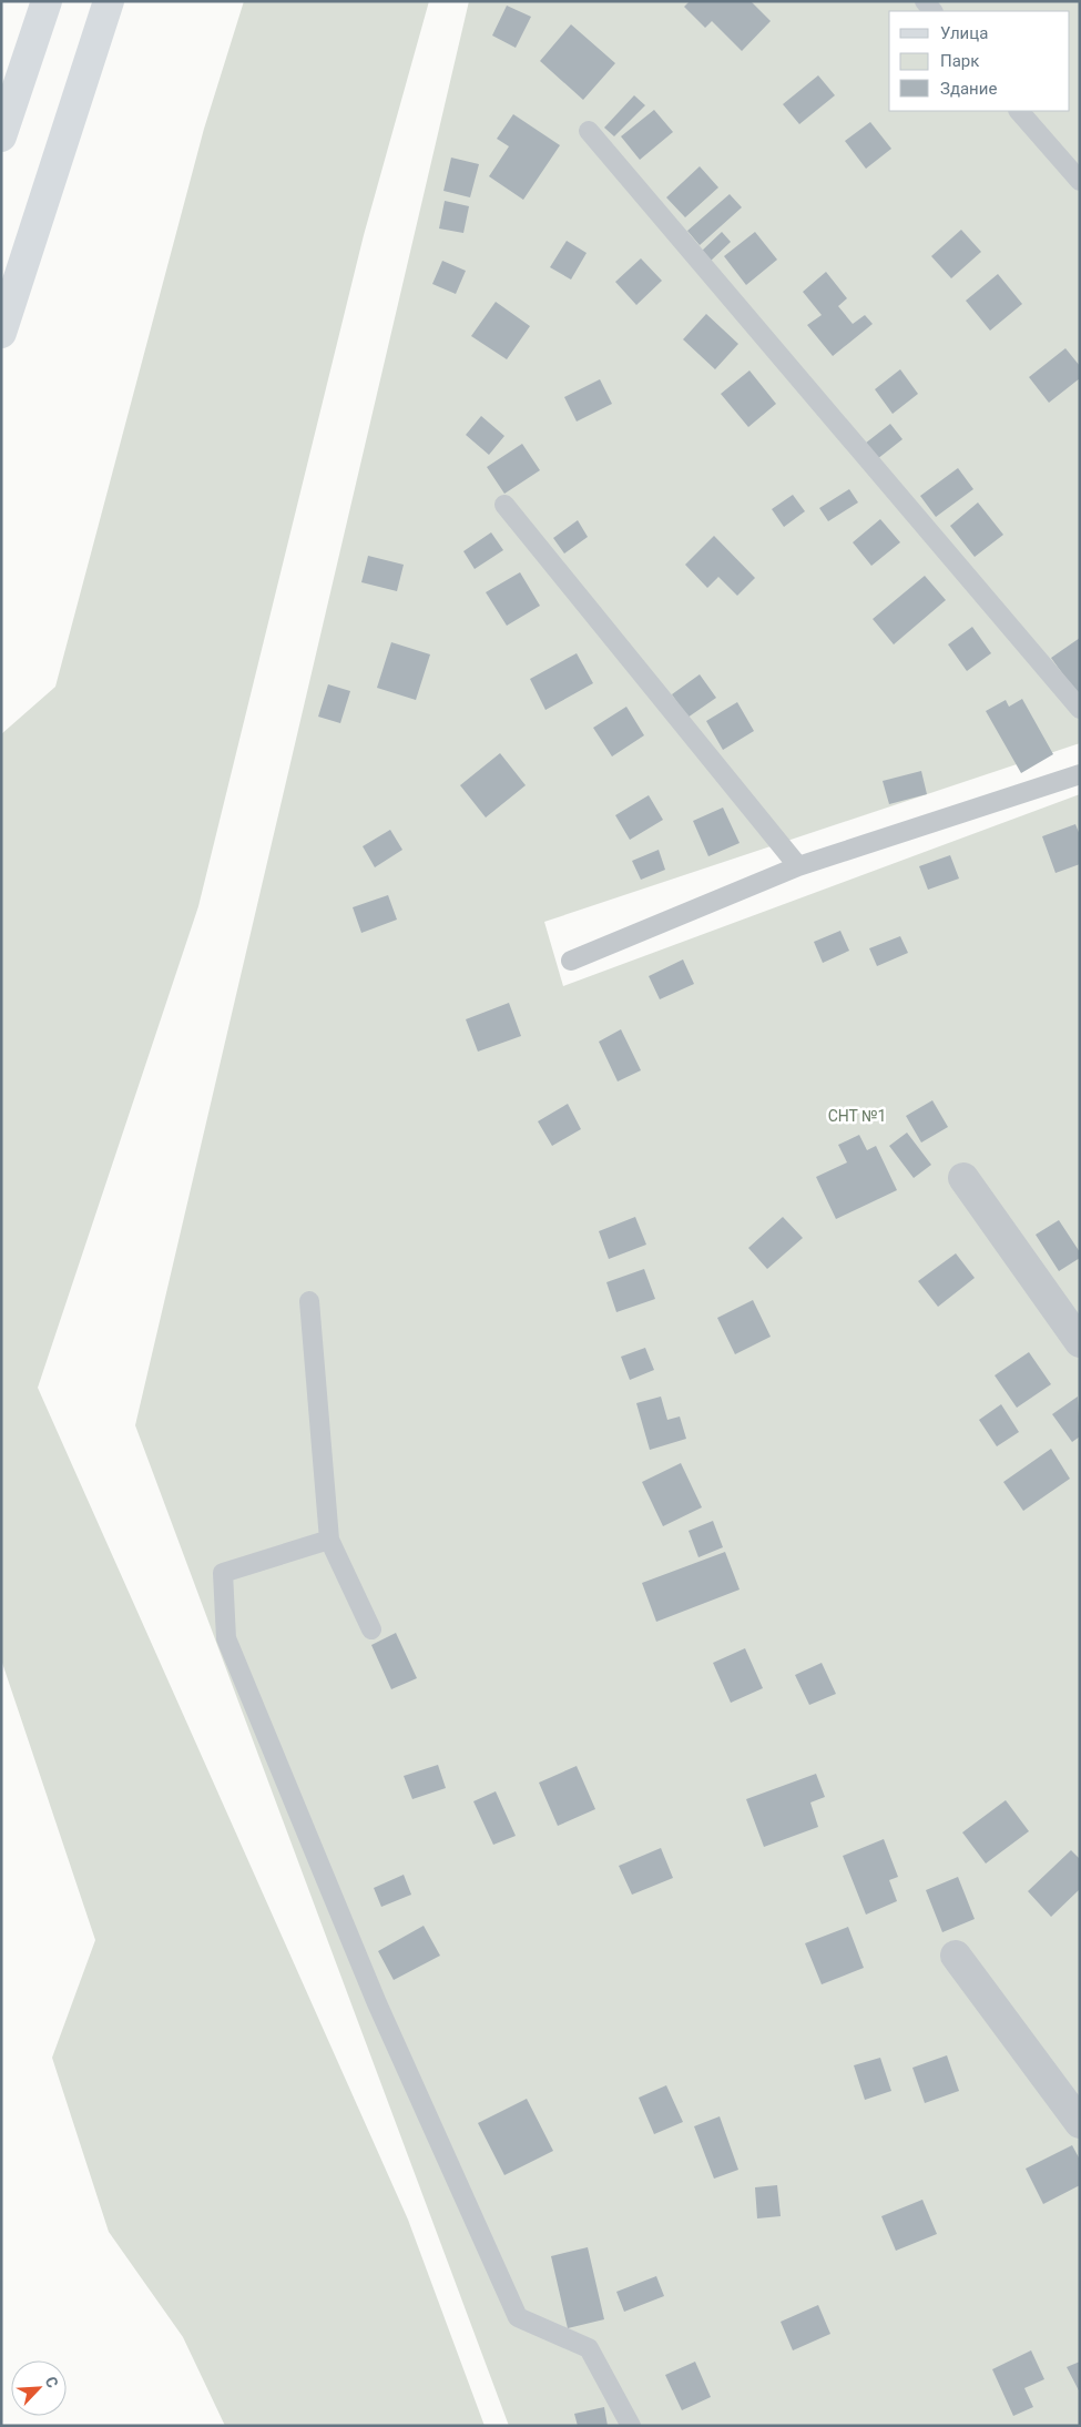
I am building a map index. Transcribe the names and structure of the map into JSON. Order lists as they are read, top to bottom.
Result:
{
  "parks": ["СНТ №1"],
  "legend": ["Улица", "Парк", "Здание"],
  "north": "top right"
}
